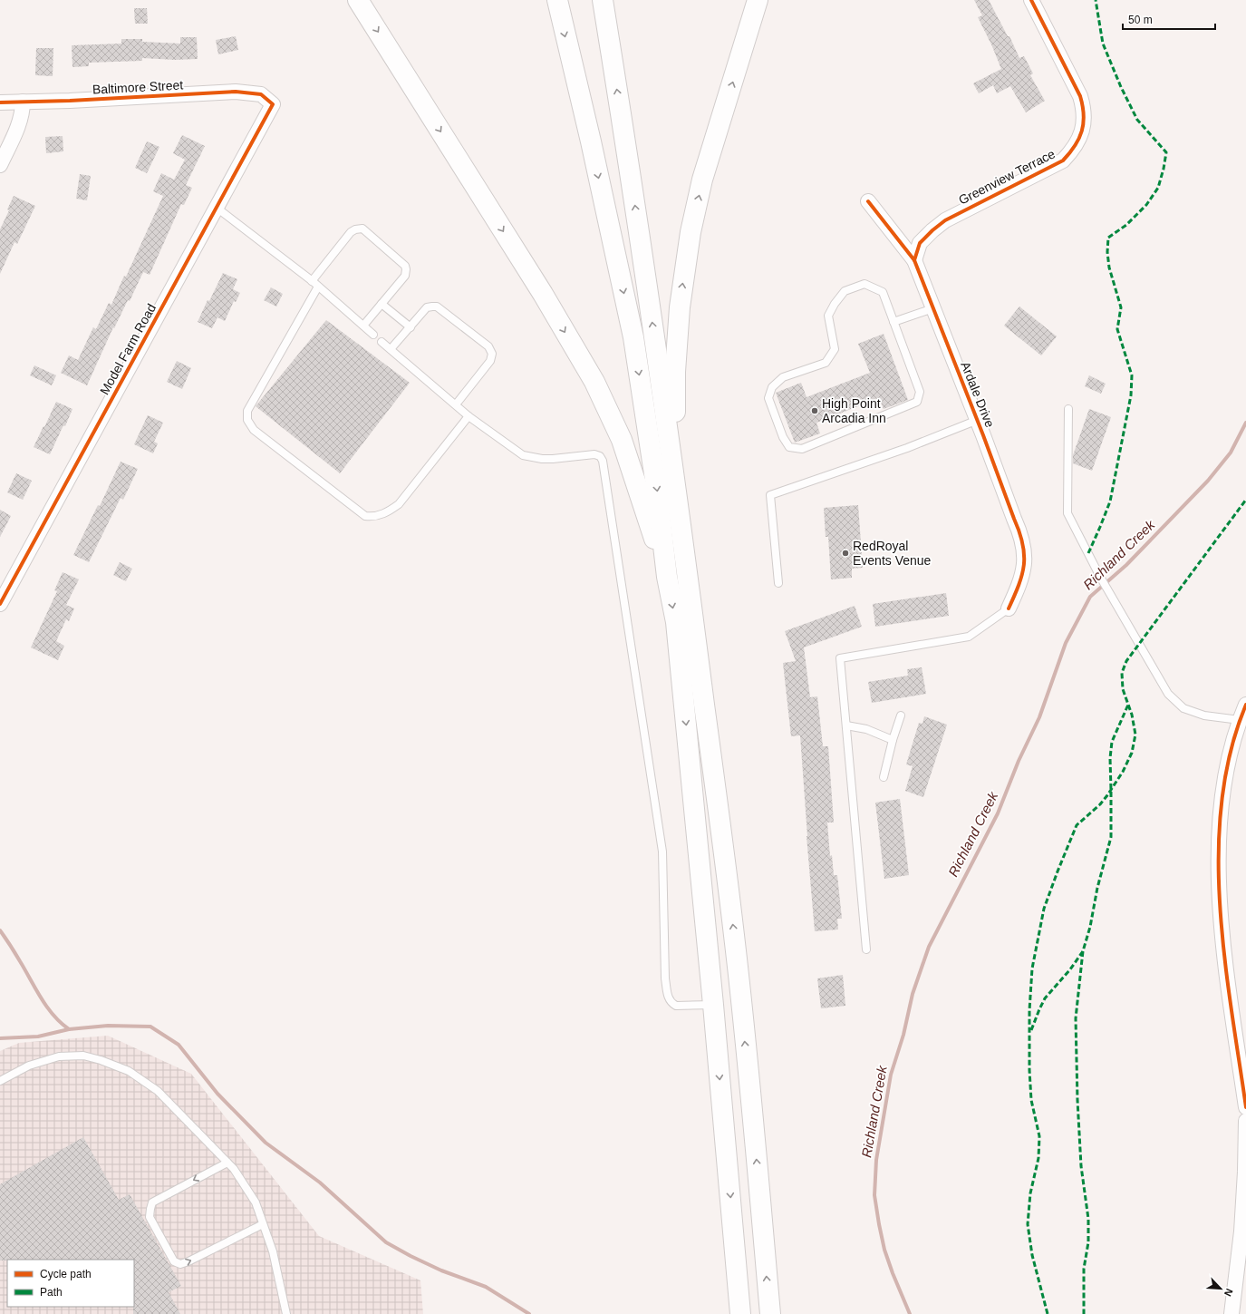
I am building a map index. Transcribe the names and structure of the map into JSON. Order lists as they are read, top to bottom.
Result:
{
  "streets": {
    "street": [
      "Baltimore Street",
      "Greenview Terrace",
      "Model Farm Road",
      "Ardale Drive"
    ]
  },
  "crossings": [
    ["Baltimore Street", "Model Farm Road"],
    ["Greenview Terrace", "Ardale Drive"]
  ],
  "water": ["Richland Creek"],
  "places": ["High Point Arcadia Inn", "RedRoyal Events Venue"],
  "legend": ["Cycle path", "Path"],
  "scale_bar": "50 m",
  "north": "bottom right"
}
